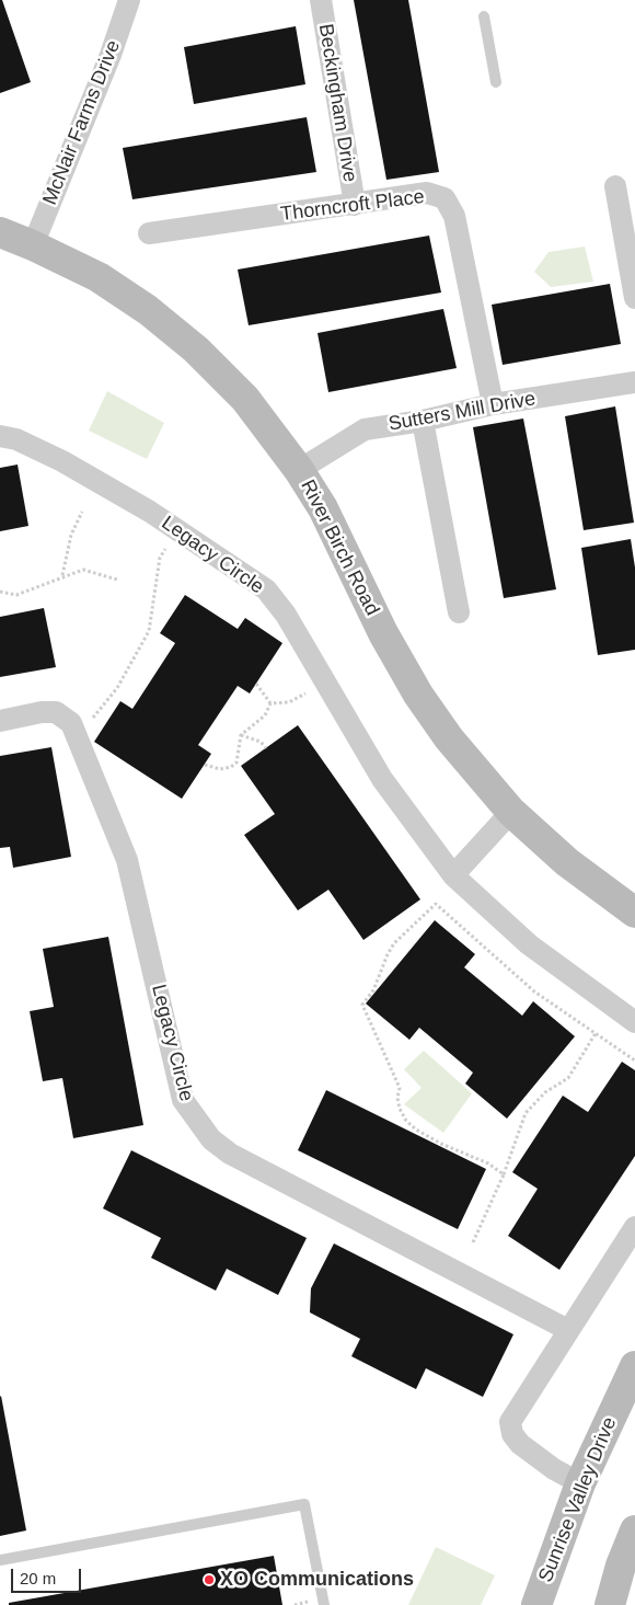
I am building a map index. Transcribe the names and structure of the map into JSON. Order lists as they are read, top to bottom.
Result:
{
  "streets": {
    "street": [
      "Beckingham Drive",
      "McNair Farms Drive",
      "Thorncroft Place",
      "Sutters Mill Drive",
      "River Birch Road",
      "Legacy Circle",
      "Sunrise Valley Drive"
    ]
  },
  "crossings": [
    ["Beckingham Drive", "Thorncroft Place"],
    ["McNair Farms Drive", "River Birch Road"],
    ["Thorncroft Place", "Sutters Mill Drive"],
    ["Sutters Mill Drive", "River Birch Road"]
  ],
  "places": ["XO Communications"],
  "scale_bar": "20 m"
}
